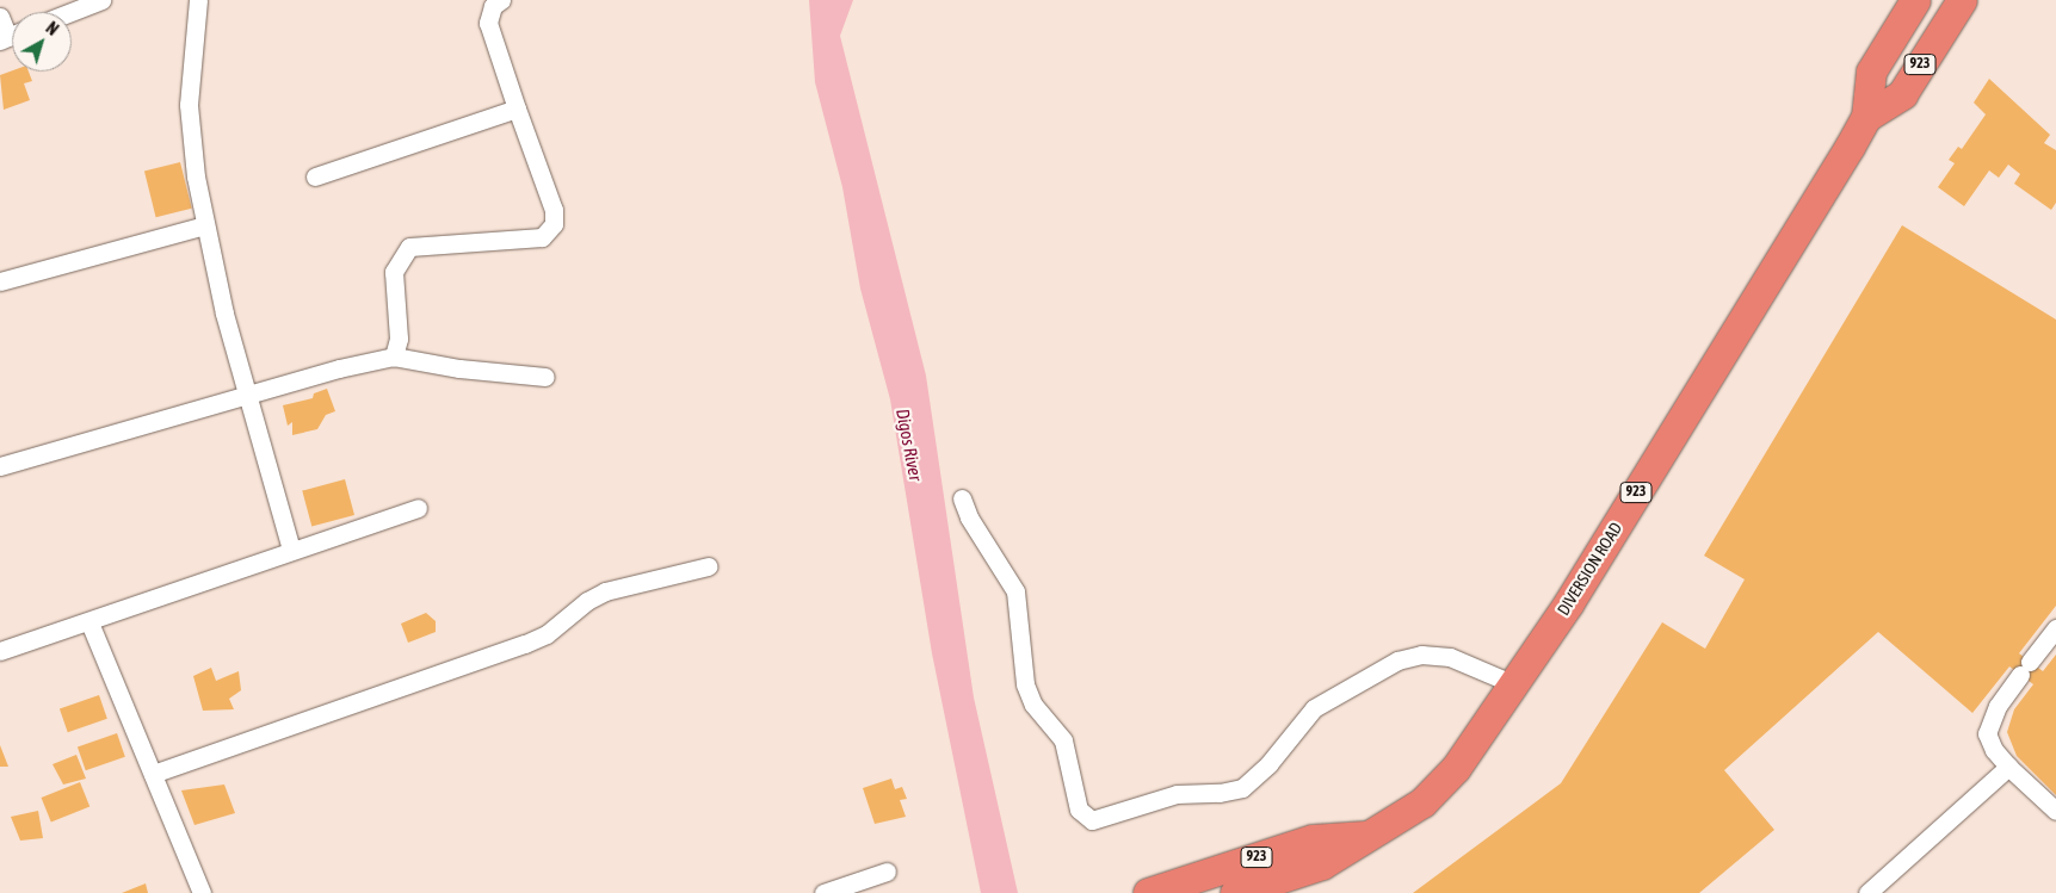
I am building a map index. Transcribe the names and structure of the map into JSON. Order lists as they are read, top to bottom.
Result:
{
  "streets": {
    "highway": ["923", "DIVERSION ROAD"]
  },
  "water": ["Digos River"],
  "north": "top right"
}
